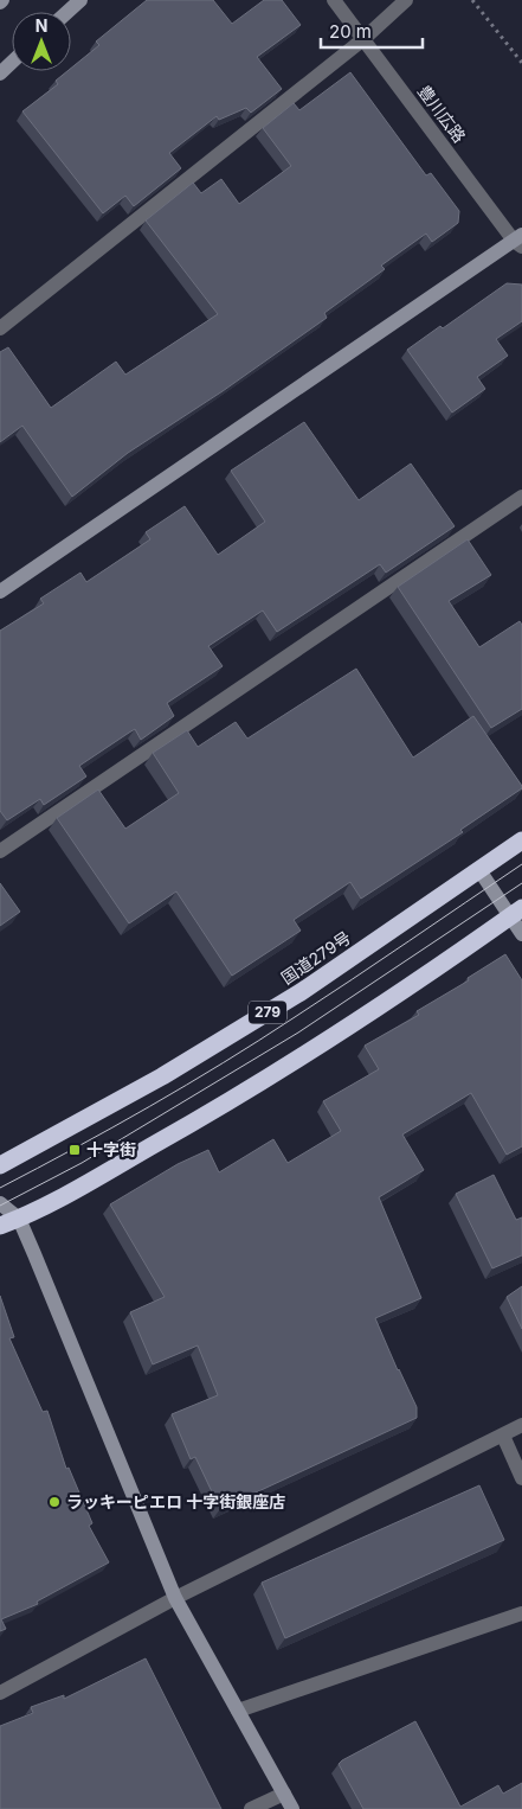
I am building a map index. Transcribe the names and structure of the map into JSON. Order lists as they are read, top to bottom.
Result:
{
  "streets": {
    "highway": ["国道279号", "279"],
    "street": ["豊川広路"]
  },
  "places": {
    "transit": ["十字街"],
    "other": ["ラッキーピエロ 十字街銀座店"]
  },
  "scale_bar": "20 m",
  "north": "top"
}
